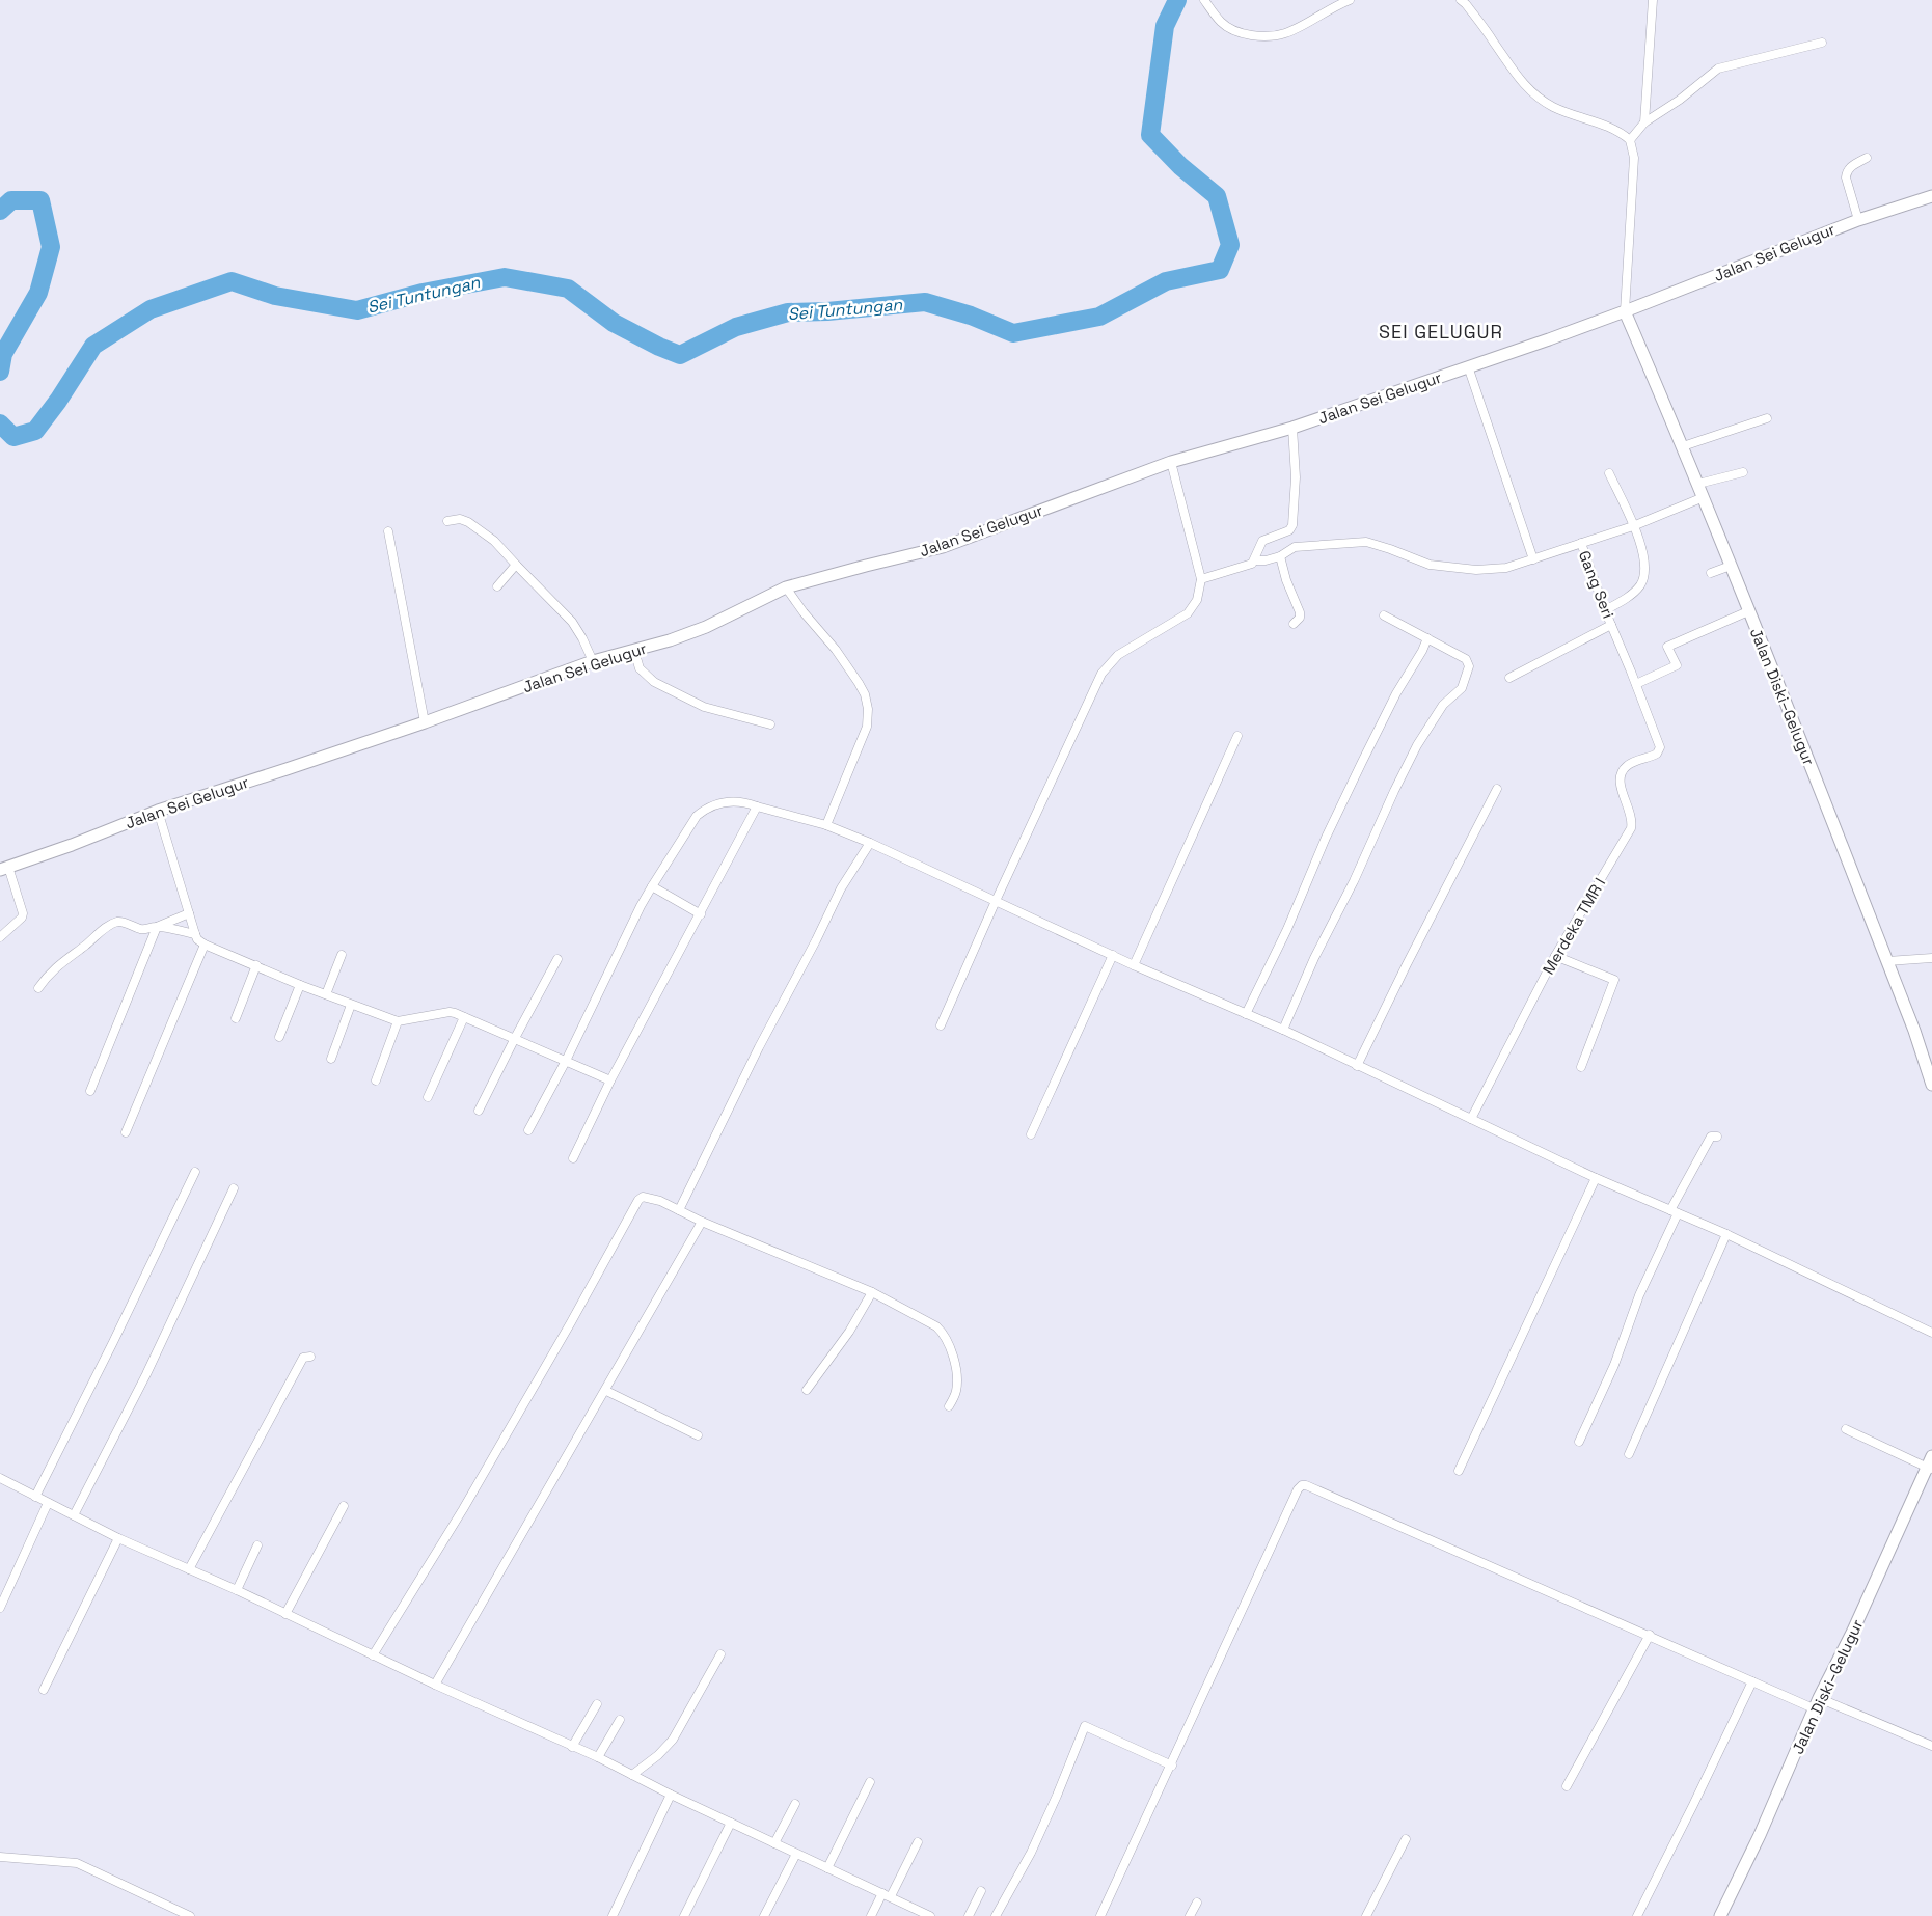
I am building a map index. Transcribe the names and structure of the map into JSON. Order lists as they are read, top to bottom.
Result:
{
  "streets": {
    "main road": ["Jalan Sei Gelugur", "Jalan Diski–Gelugur"],
    "street": ["Gang Seri", "Merdeka TMR I"]
  },
  "crossings": [
    ["Jalan Sei Gelugur", "Jalan Diski–Gelugur"],
    ["Gang Seri", "Jalan Diski–Gelugur"],
    ["Gang Seri", "Merdeka TMR I"]
  ],
  "districts": ["SEI GELUGUR"],
  "water": ["Sei Tuntungan"]
}
